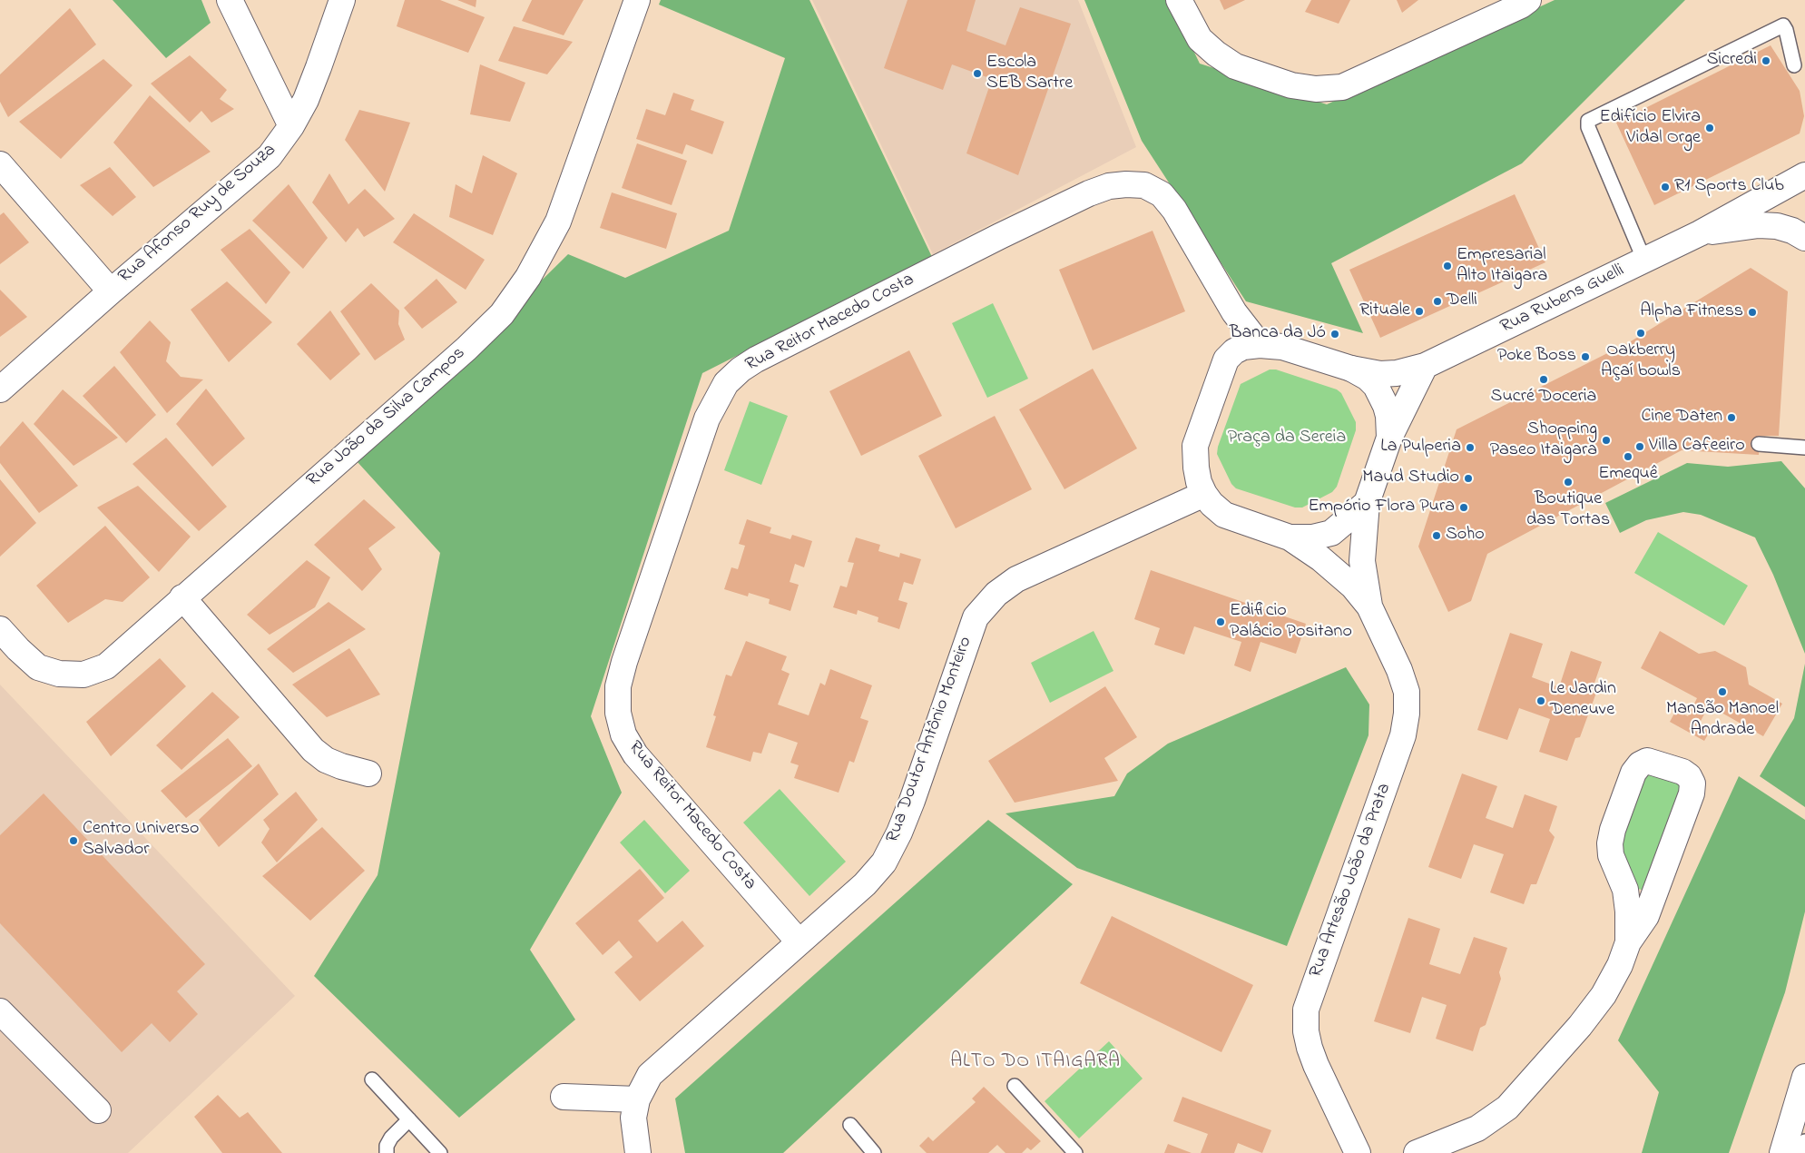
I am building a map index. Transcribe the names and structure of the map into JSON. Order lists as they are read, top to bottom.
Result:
{
  "streets": {
    "street": [
      "Rua Afonso Ruy de Souza",
      "Rua Rubens Guelli",
      "Rua Reitor Macedo Costa",
      "Rua João da Silva Campos",
      "Rua Doutor Antônio Monteiro",
      "Rua Artesão João da Prata"
    ]
  },
  "crossings": [
    ["Rua Reitor Macedo Costa", "Rua Doutor Antônio Monteiro"]
  ],
  "districts": ["ALTO DO ITAIGARA"],
  "parks": ["Praça da Sereia"],
  "places": [
    "Sicredi",
    "Escola SEB Sartre",
    "Edifício Elvira Vidal Orge",
    "R1 Sports Club",
    "Empresarial Alto Itaigara",
    "Delli",
    "Rituale",
    "Alpha Fitness",
    "Oakberry Açaí bowls",
    "Banca da Jó",
    "Poke Boss",
    "Sucré Doceria",
    "Cine Daten",
    "Shopping Paseo Itaigara",
    "Villa Cafeeiro",
    "La Pulperia",
    "Emequê",
    "Maud Studio",
    "Boutique das Tortas",
    "Empório Flora Pura",
    "Soho",
    "Edificio Palácio Positano",
    "Mansão Manoel Andrade",
    "Le Jardin Deneuve",
    "Centro Universo Salvador"
  ]
}
